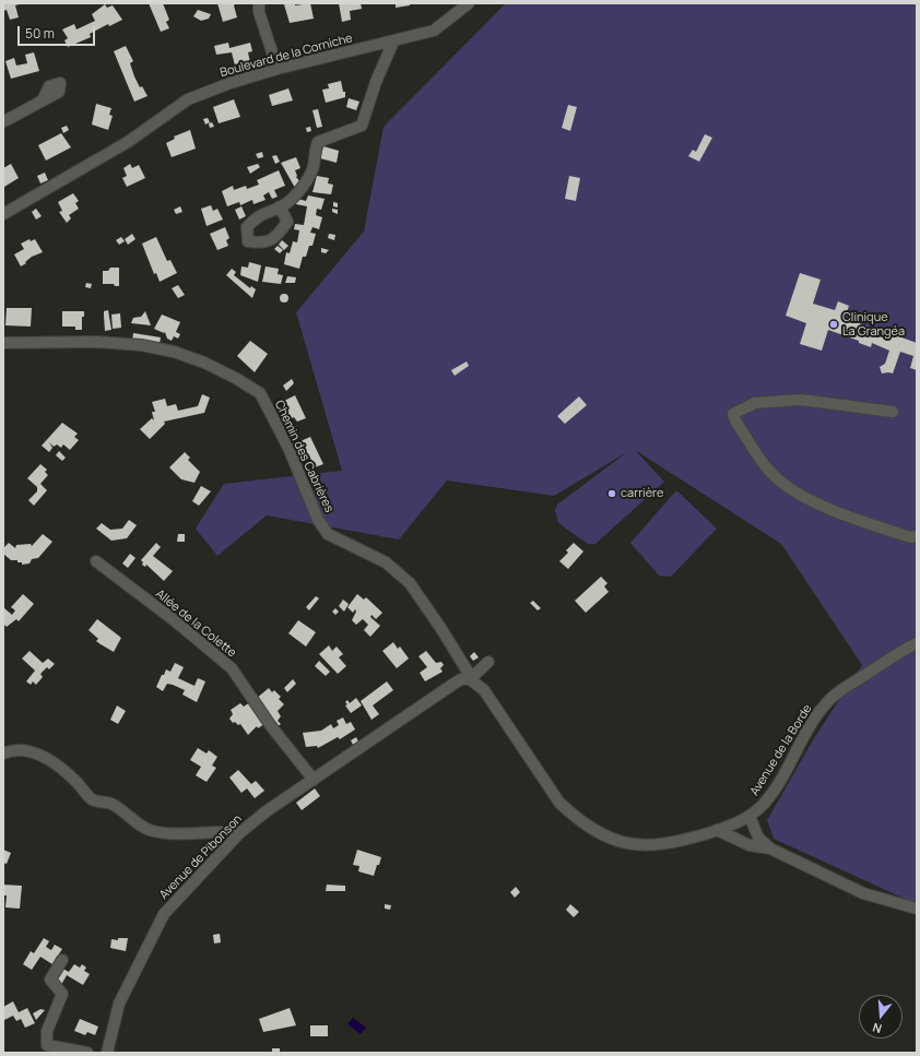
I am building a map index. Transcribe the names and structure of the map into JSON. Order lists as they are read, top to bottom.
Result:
{
  "streets": {
    "street": [
      "Boulevard de la Corniche",
      "Chemin des Cabrières",
      "Allée de la Colette",
      "Avenue de la Borde",
      "Avenue de Pibonson"
    ]
  },
  "crossings": [
    ["Chemin des Cabrières", "Avenue de la Borde"],
    ["Chemin des Cabrières", "Avenue de Pibonson"],
    ["Allée de la Colette", "Avenue de Pibonson"],
    ["Avenue de la Borde", "Avenue de Pibonson"]
  ],
  "places": ["Clinique La Grangéa", "carrière"],
  "scale_bar": "50 m",
  "north": "bottom"
}
